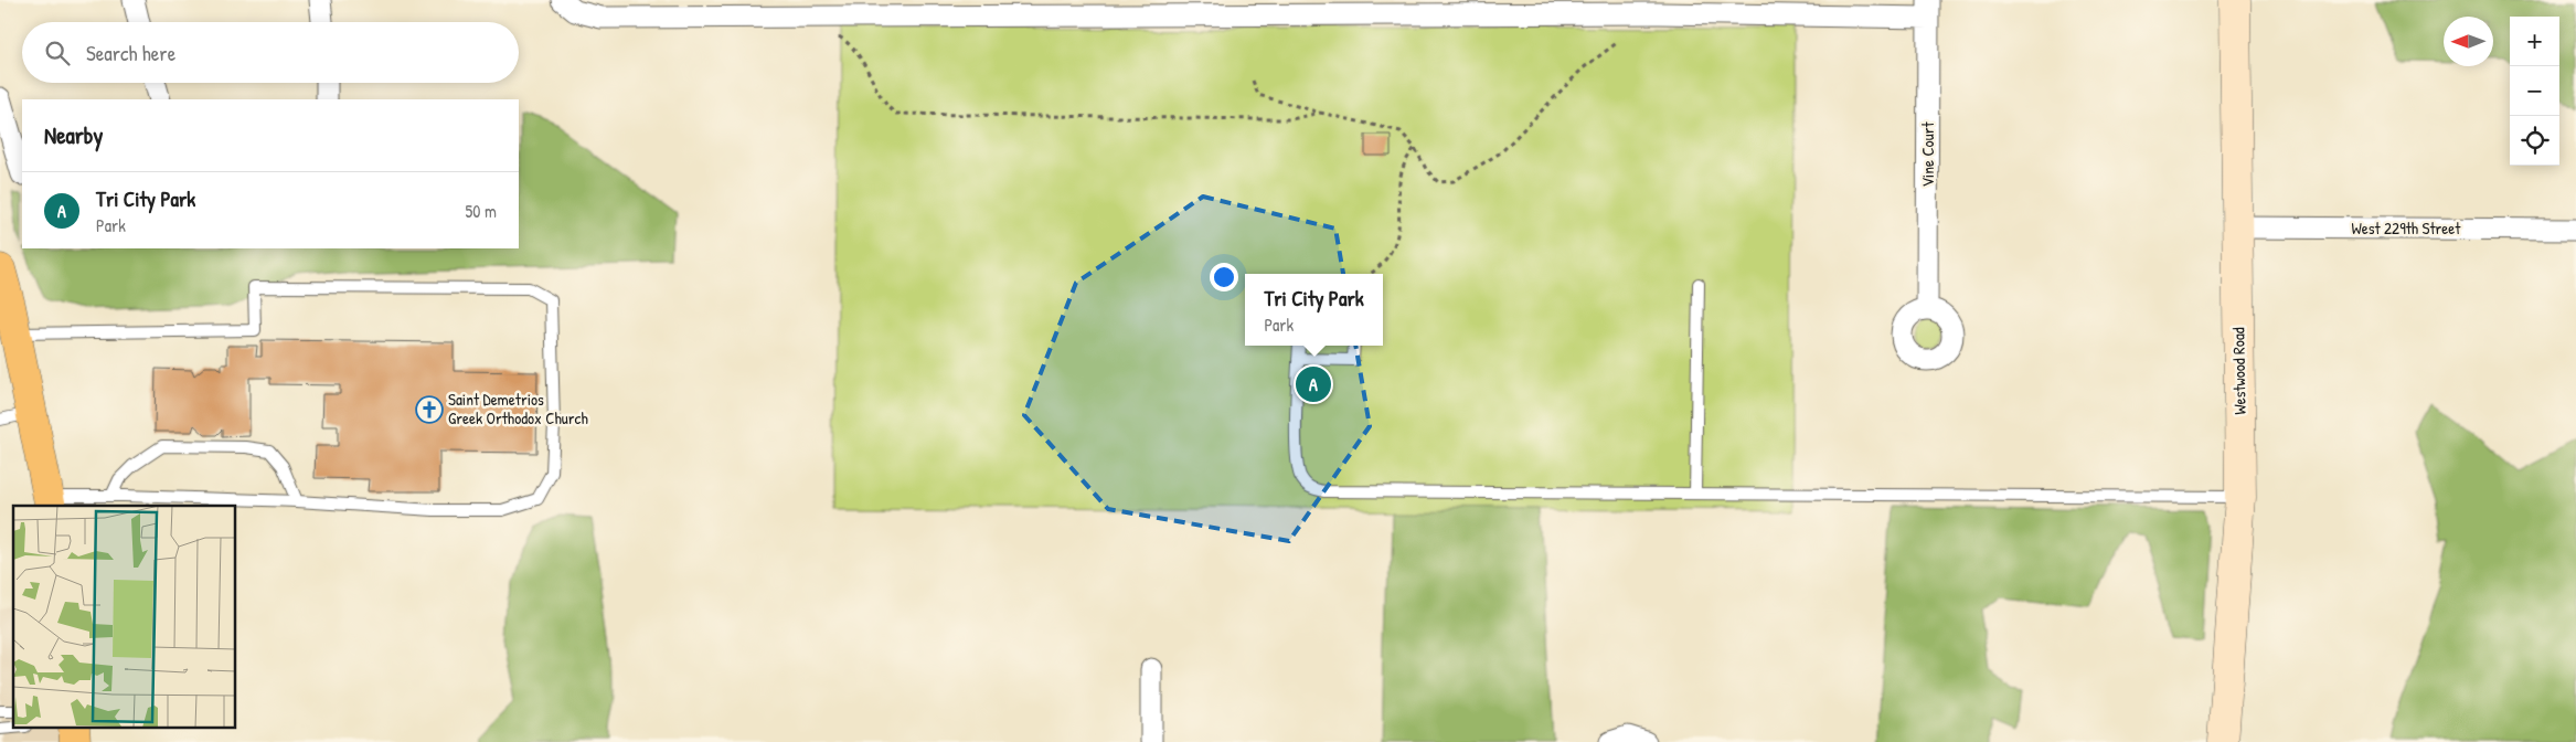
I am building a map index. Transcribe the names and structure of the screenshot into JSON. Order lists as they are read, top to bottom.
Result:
{
  "streets": {
    "street": ["Vine Court", "West 229th Street", "Westwood Road"]
  },
  "crossings": [
    ["West 229th Street", "Westwood Road"]
  ],
  "places": {
    "church": ["Saint Demetrios Greek Orthodox Church"]
  },
  "north": "left",
  "page": {
    "map_buttons": ["+", "−"],
    "search": "Search here",
    "heading": "Nearby",
    "list": [
      {
        "mark": "A",
        "name": "Tri City Park",
        "note": "Park",
        "value": "50 m"
      }
    ],
    "popup": ["Tri City Park", "Park"],
    "pins": "A"
  }
}
